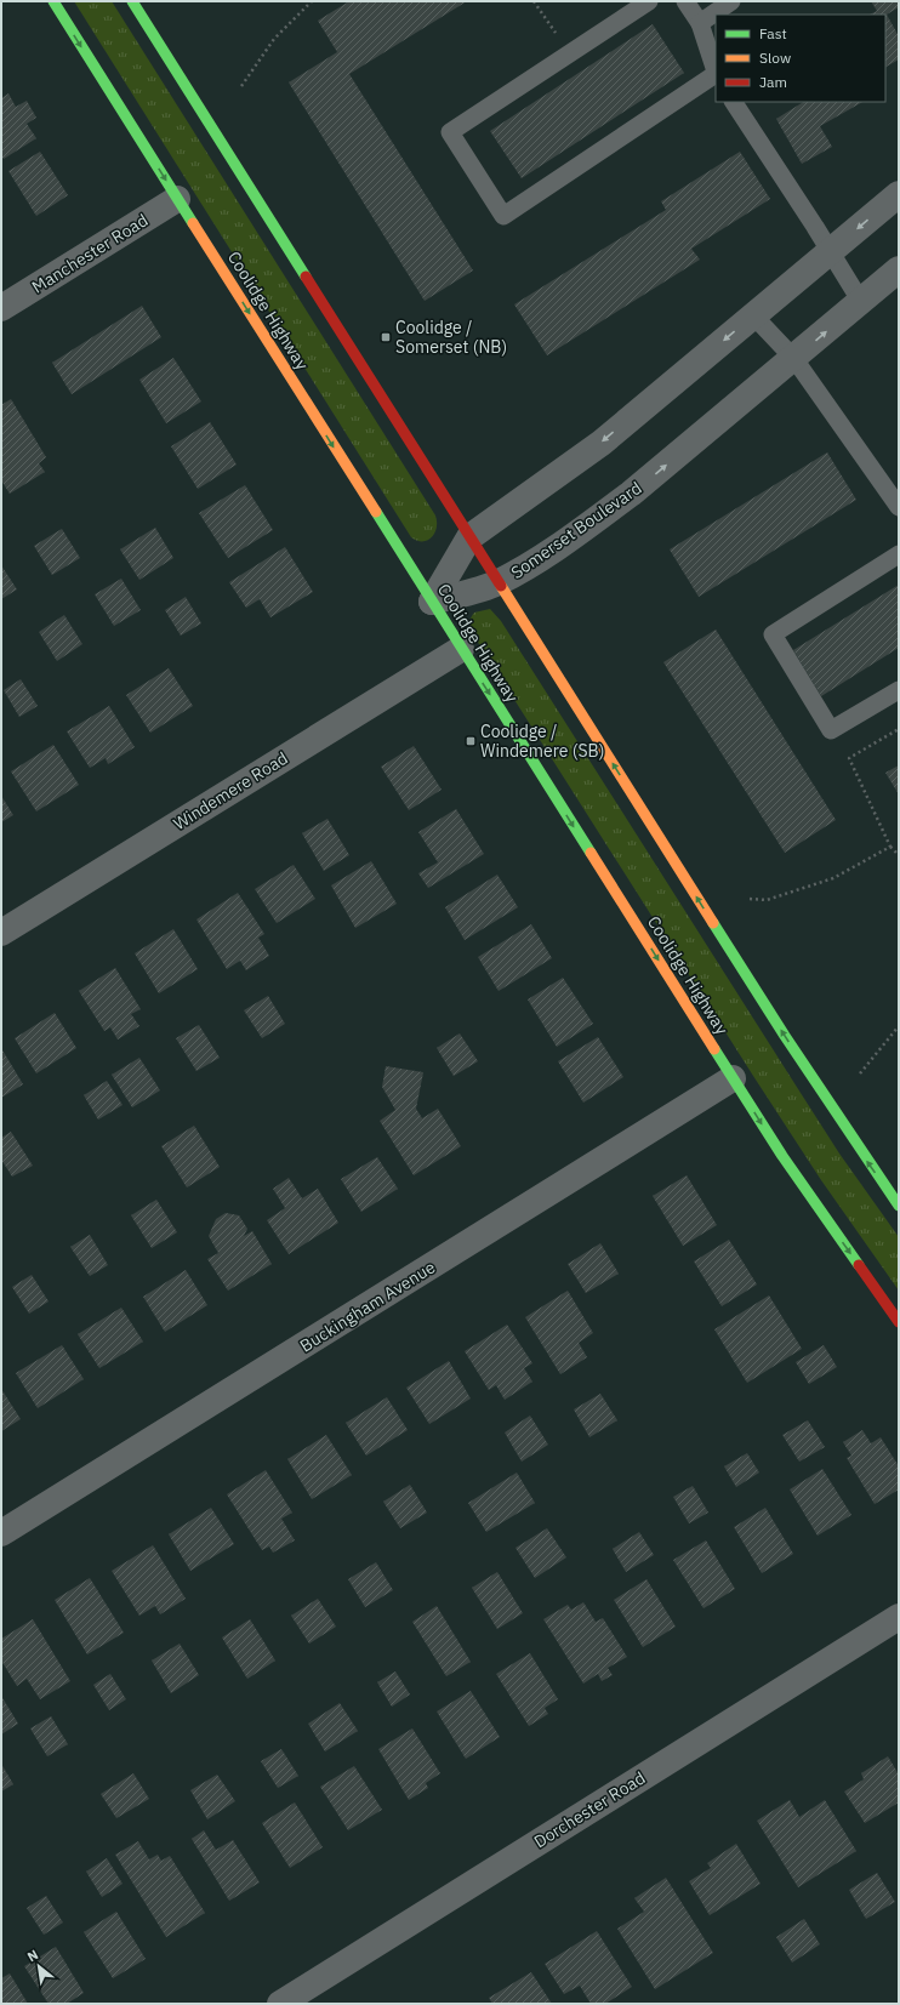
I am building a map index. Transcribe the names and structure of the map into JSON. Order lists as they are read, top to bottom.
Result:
{
  "streets": {
    "main road": ["Coolidge Highway"],
    "street": [
      "Manchester Road",
      "Somerset Boulevard",
      "Windemere Road",
      "Buckingham Avenue",
      "Dorchester Road"
    ]
  },
  "crossings": [
    ["Manchester Road", "Coolidge Highway"],
    ["Coolidge Highway", "Somerset Boulevard"],
    ["Coolidge Highway", "Windemere Road"],
    ["Coolidge Highway", "Buckingham Avenue"]
  ],
  "places": {
    "transit": ["Coolidge / Somerset (NB)", "Coolidge / Windemere (SB)"]
  },
  "legend": ["Fast", "Slow", "Jam"],
  "north": "top left"
}
